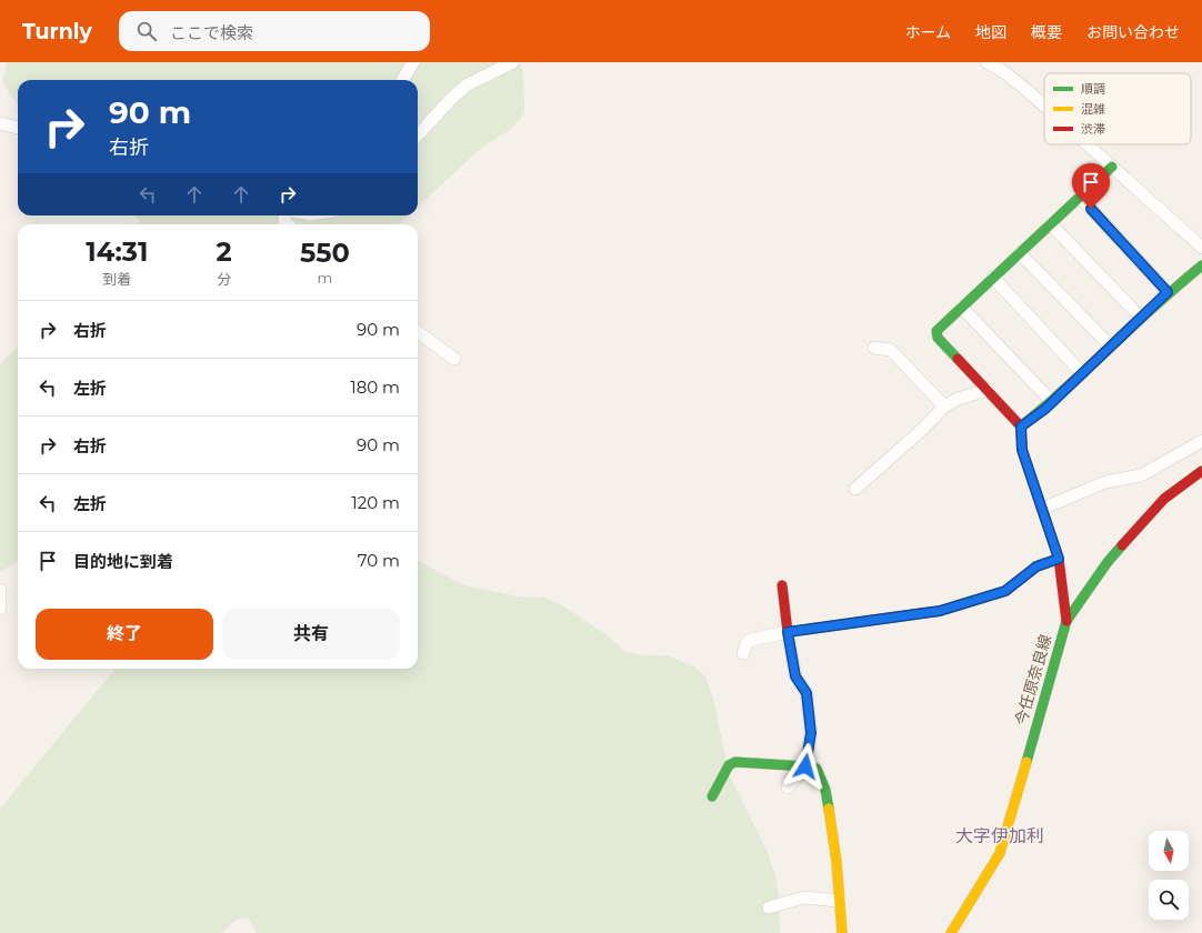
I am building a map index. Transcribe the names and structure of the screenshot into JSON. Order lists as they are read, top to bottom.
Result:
{
  "streets": {
    "street": ["今任原奈良線"]
  },
  "districts": ["大字伊加利"],
  "legend": ["順調", "混雑", "渋滞"],
  "north": "bottom",
  "page": {
    "header": "Turnly",
    "search": "ここで検索",
    "nav": [
      "ホーム",
      "地図",
      "概要",
      "お問い合わせ"
    ],
    "turn": ["90 m", "右折"],
    "eta": [
      "14:31",
      "到着",
      "2",
      "分",
      "550",
      "m"
    ],
    "list": [
      {
        "name": "右折",
        "value": "90 m"
      },
      {
        "name": "左折",
        "value": "180 m"
      },
      {
        "name": "右折",
        "value": "90 m"
      },
      {
        "name": "左折",
        "value": "120 m"
      },
      {
        "name": "目的地に到着",
        "value": "70 m"
      }
    ],
    "buttons": ["終了", "共有"]
  }
}
